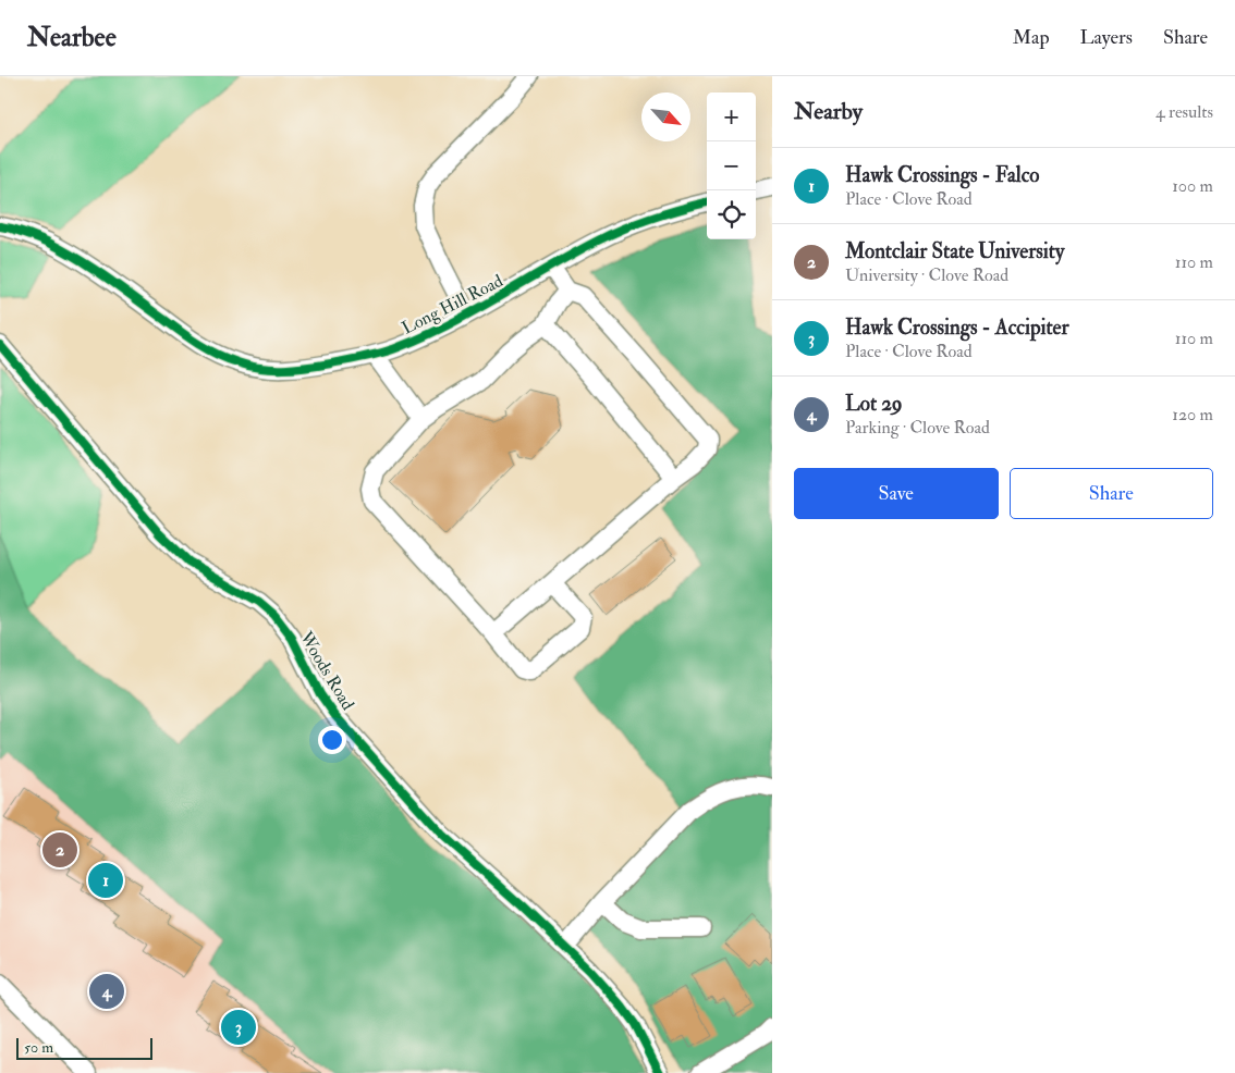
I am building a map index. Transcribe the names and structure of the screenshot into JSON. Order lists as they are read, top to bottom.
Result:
{
  "streets": {
    "street": ["Long Hill Road", "Woods Road"]
  },
  "scale_bar": "50 m",
  "north": "bottom right",
  "page": {
    "header": "Nearbee",
    "nav": ["Map", "Layers", "Share"],
    "heading": ["Nearby", "4 results"],
    "map_buttons": ["+", "−"],
    "list": [
      {
        "mark": "1",
        "name": "Hawk Crossings - Falco",
        "note": "Place · Clove Road",
        "value": "100 m"
      },
      {
        "mark": "2",
        "name": "Montclair State University",
        "note": "University · Clove Road",
        "value": "110 m"
      },
      {
        "mark": "3",
        "name": "Hawk Crossings - Accipiter",
        "note": "Place · Clove Road",
        "value": "110 m"
      },
      {
        "mark": "4",
        "name": "Lot 29",
        "note": "Parking · Clove Road",
        "value": "120 m"
      }
    ],
    "buttons": ["Save", "Share"],
    "pins": [
      "2",
      "1",
      "4",
      "3"
    ],
    "scale": "50 m"
  }
}
